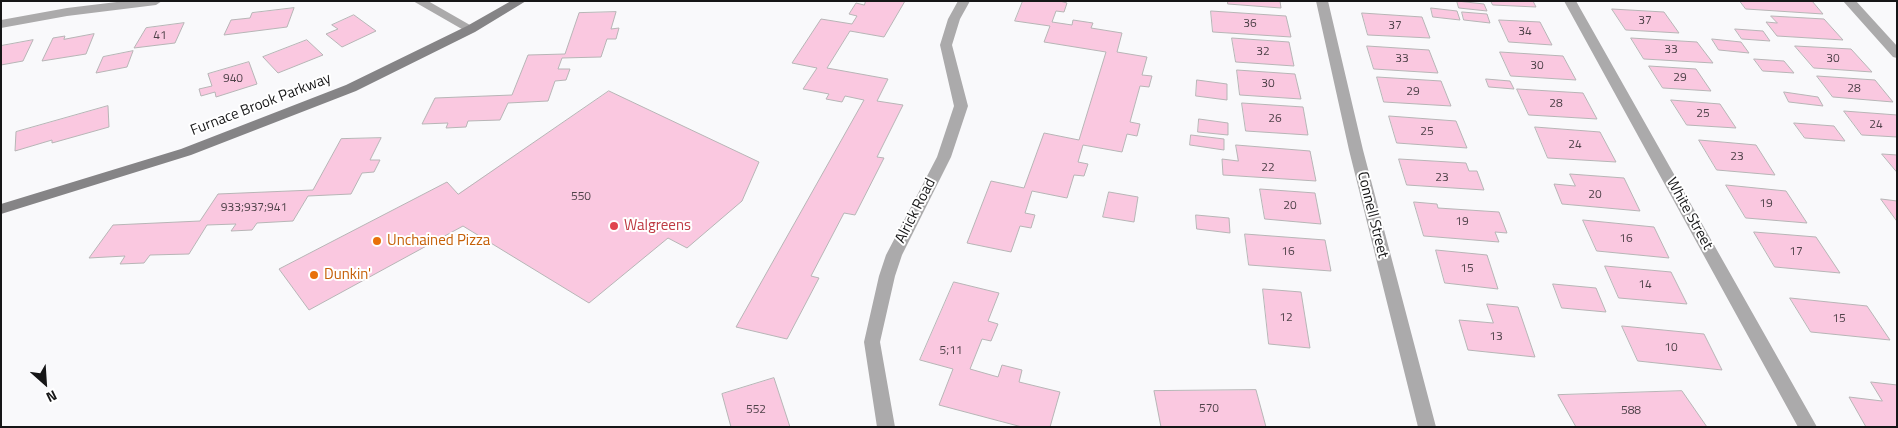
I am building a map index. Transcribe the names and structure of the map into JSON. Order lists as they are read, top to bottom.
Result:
{
  "streets": {
    "main road": ["Furnace Brook Parkway"],
    "street": ["Alrick Road", "White Street", "Connell Street"]
  },
  "places": ["Walgreens", "Unchained Pizza", "Dunkin'"],
  "house_numbers": [
    "37",
    "36",
    "37",
    "34",
    "41",
    "33",
    "32",
    "33",
    "30",
    "30",
    "29",
    "940",
    "30",
    "28",
    "29",
    "28",
    "25",
    "26",
    "24",
    "25",
    "24",
    "23",
    "22",
    "23",
    "20",
    "550",
    "19",
    "20",
    "933;937;941",
    "19",
    "16",
    "16",
    "17",
    "15",
    "14",
    "12",
    "15",
    "13",
    "10",
    "5;11",
    "570",
    "552",
    "588"
  ],
  "north": "bottom right"
}
